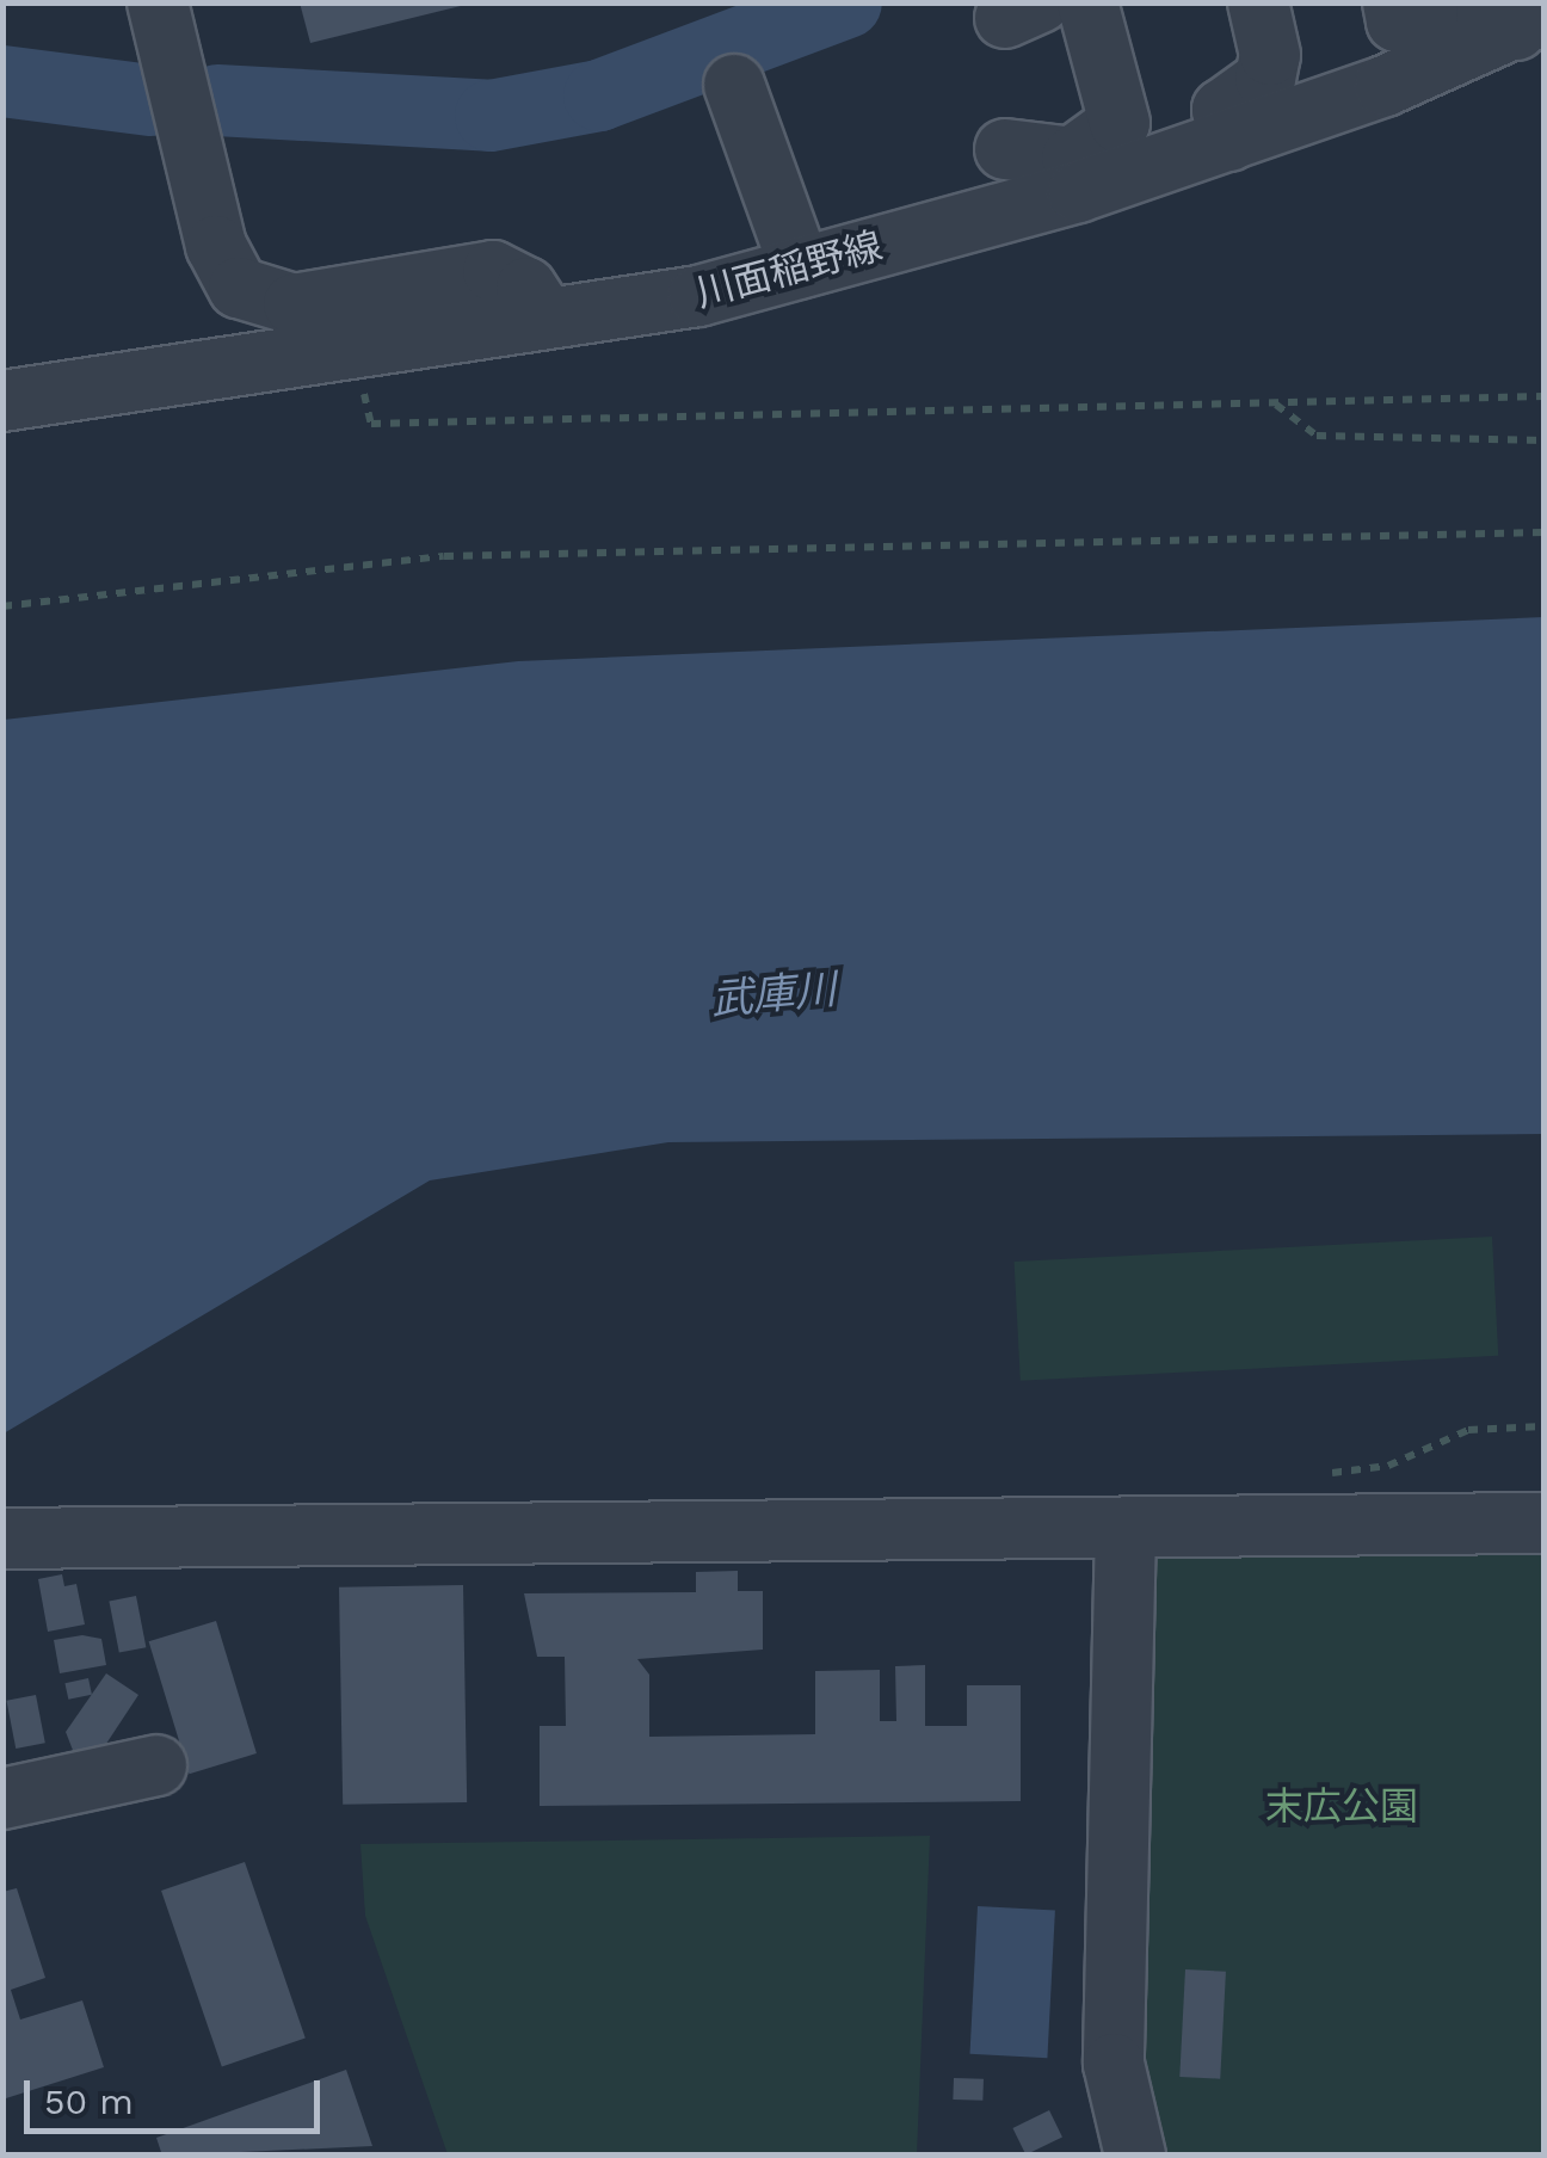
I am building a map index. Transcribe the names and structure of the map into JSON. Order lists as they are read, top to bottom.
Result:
{
  "streets": {
    "street": ["川面稲野線"]
  },
  "water": ["武庫川"],
  "parks": ["末広公園"],
  "scale_bar": "50 m"
}
